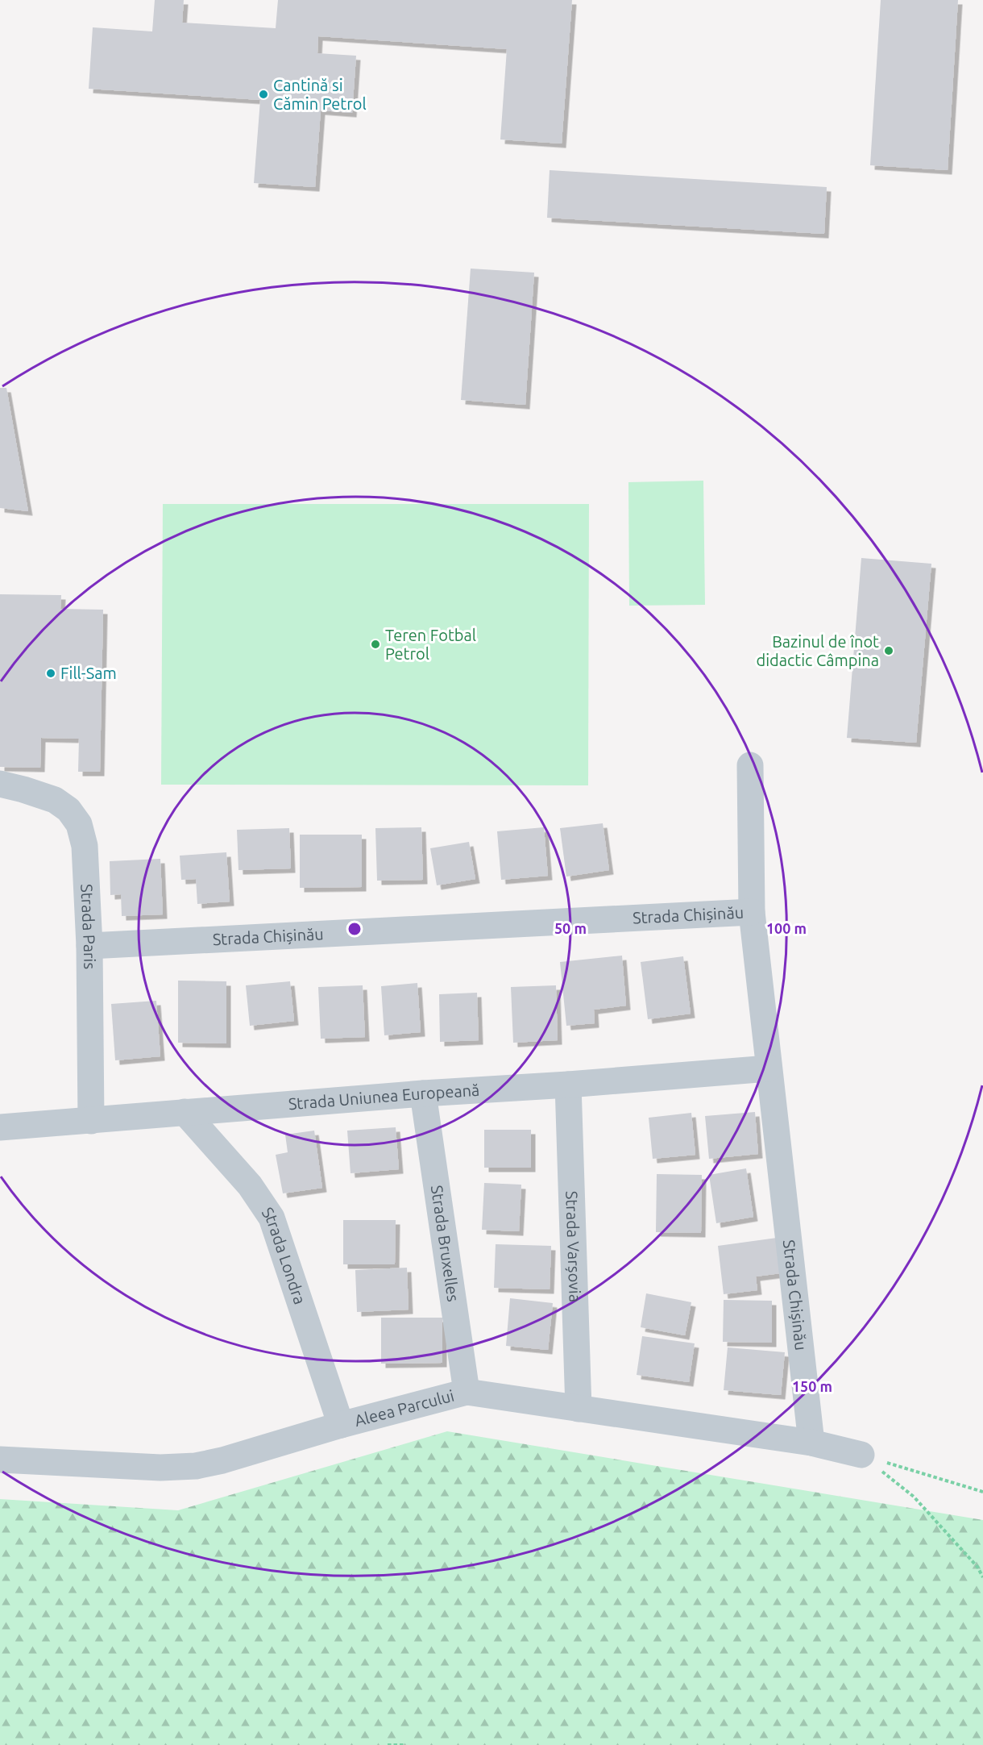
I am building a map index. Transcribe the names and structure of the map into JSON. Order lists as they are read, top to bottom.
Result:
{
  "streets": {
    "street": [
      "Strada Chișinău",
      "Strada Paris",
      "Strada Uniunea Europeană",
      "Strada Bruxelles",
      "Strada Varșovia",
      "Strada Londra",
      "Aleea Parcului"
    ]
  },
  "crossings": [
    ["Strada Chișinău", "Strada Paris"],
    ["Strada Chișinău", "Strada Uniunea Europeană"],
    ["Strada Chișinău", "Aleea Parcului"],
    ["Strada Paris", "Strada Uniunea Europeană"],
    ["Strada Uniunea Europeană", "Strada Bruxelles"],
    ["Strada Uniunea Europeană", "Strada Varșovia"],
    ["Strada Uniunea Europeană", "Strada Londra"],
    ["Strada Bruxelles", "Aleea Parcului"],
    ["Strada Varșovia", "Aleea Parcului"],
    ["Strada Londra", "Aleea Parcului"]
  ],
  "places": [
    "Cantină si Cămin Petrol",
    "Teren Fotbal Petrol",
    "Bazinul de înot didactic Câmpina",
    "Fill-Sam"
  ],
  "rings": ["50 m", "100 m", "150 m"]
}
